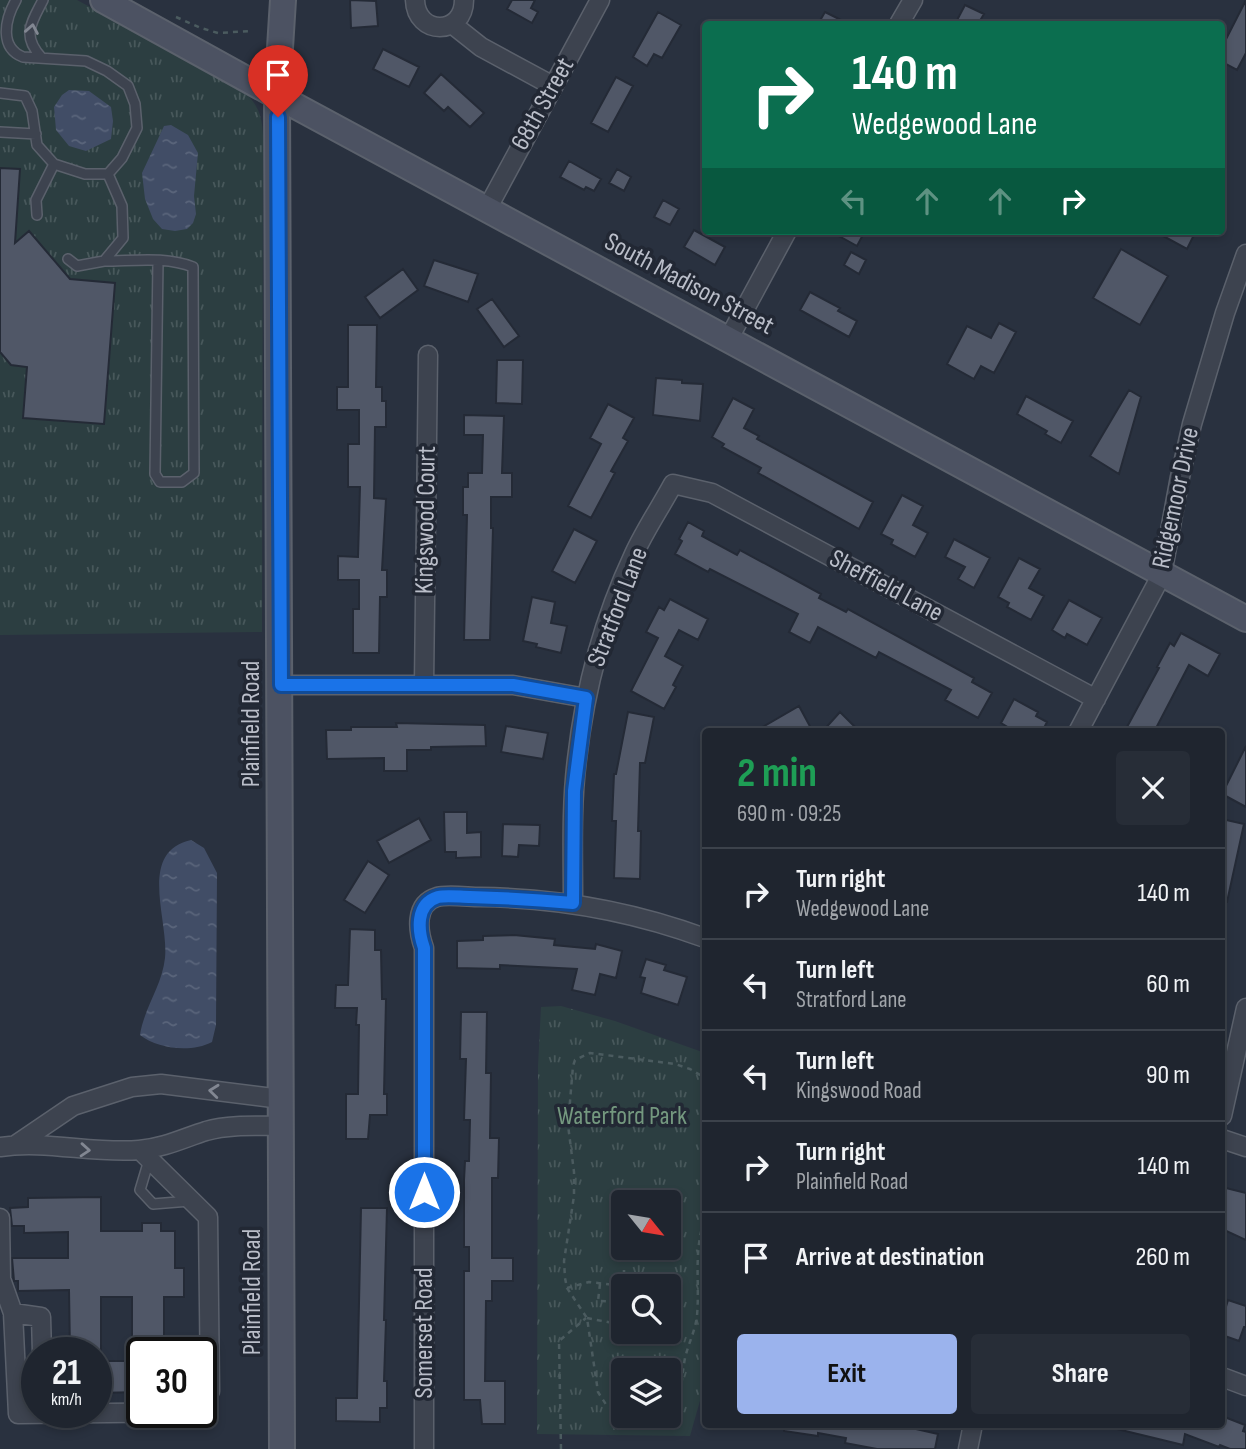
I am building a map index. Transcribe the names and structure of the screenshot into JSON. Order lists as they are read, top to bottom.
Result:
{
  "streets": {
    "main road": ["South Madison Street", "Plainfield Road"],
    "street": [
      "68th Street",
      "Ridgemoor Drive",
      "Kingswood Court",
      "Sheffield Lane",
      "Stratford Lane",
      "Somerset Road"
    ]
  },
  "crossings": [
    ["68th Street", "South Madison Street"],
    ["South Madison Street", "Ridgemoor Drive"],
    ["South Madison Street", "Plainfield Road"],
    ["Ridgemoor Drive", "Sheffield Lane"],
    ["Sheffield Lane", "Stratford Lane"],
    ["Stratford Lane", "Somerset Road"]
  ],
  "parks": ["Waterford Park"],
  "north": "bottom right",
  "page": {
    "turn": ["140 m", "Wedgewood Lane"],
    "heading": ["2 min", "690 m · 09:25"],
    "list": [
      {
        "name": "Turn right",
        "note": "Wedgewood Lane",
        "value": "140 m"
      },
      {
        "name": "Turn left",
        "note": "Stratford Lane",
        "value": "60 m"
      },
      {
        "name": "Turn left",
        "note": "Kingswood Road",
        "value": "90 m"
      },
      {
        "name": "Turn right",
        "note": "Plainfield Road",
        "value": "140 m"
      },
      {
        "name": "Arrive at destination",
        "value": "260 m"
      }
    ],
    "buttons": ["Exit", "Share"],
    "speed": "21 km/h",
    "limit": "30"
  }
}
